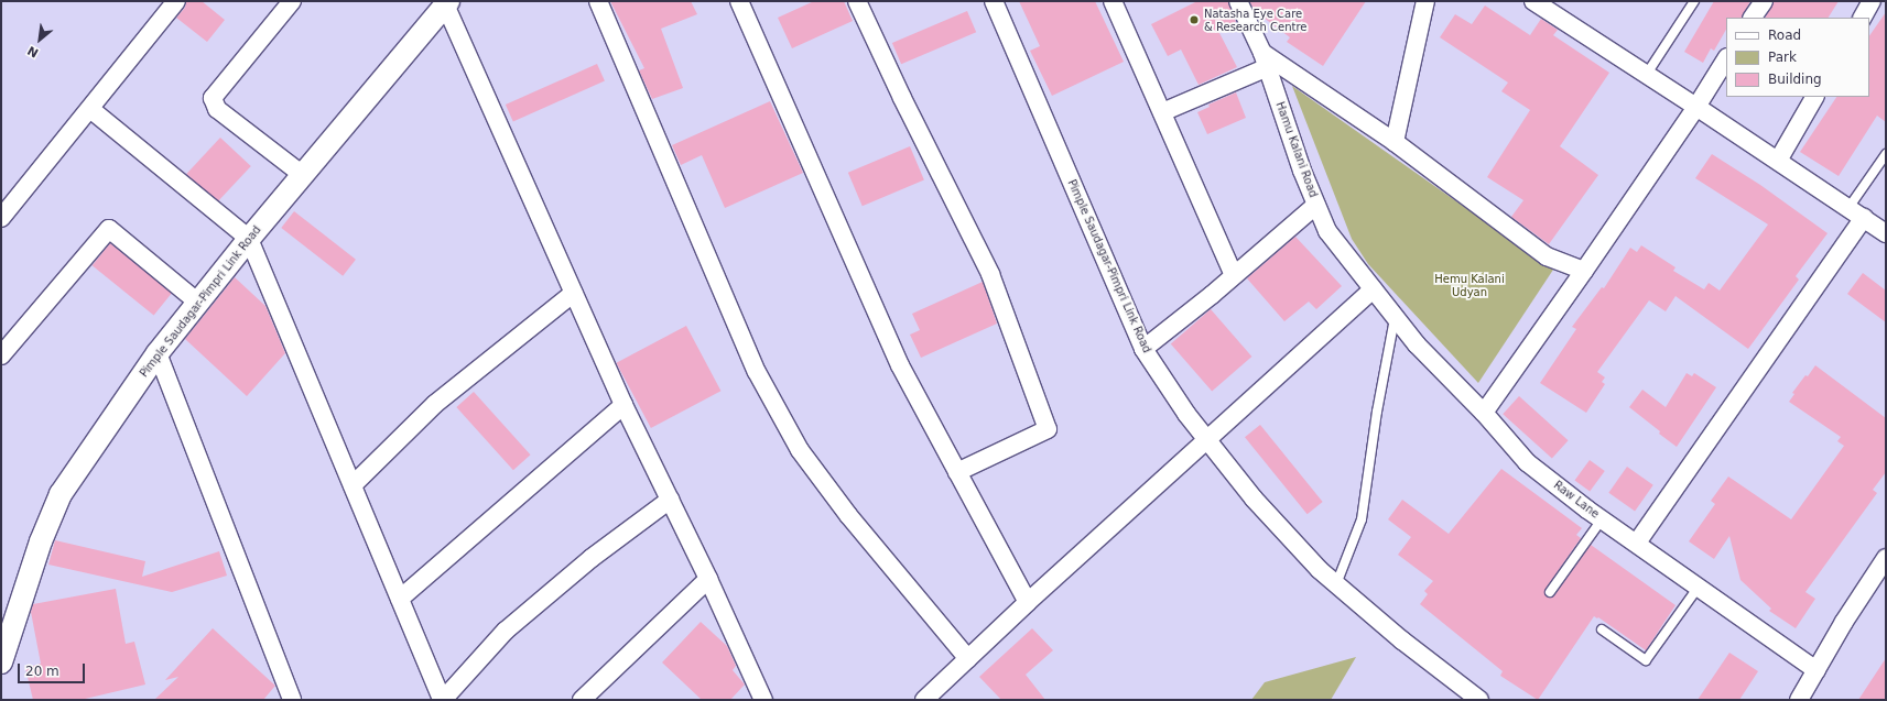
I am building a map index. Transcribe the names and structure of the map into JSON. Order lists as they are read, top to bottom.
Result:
{
  "streets": {
    "street": ["Hamu Kalani Road", "Pimple Saudagar-Pimpri Link Road", "Raw Lane"]
  },
  "crossings": [
    ["Hamu Kalani Road", "Raw Lane"]
  ],
  "parks": ["Hemu Kalani Udyan"],
  "places": ["Natasha Eye Care & Research Centre"],
  "legend": ["Road", "Park", "Building"],
  "scale_bar": "20 m",
  "north": "bottom left"
}
